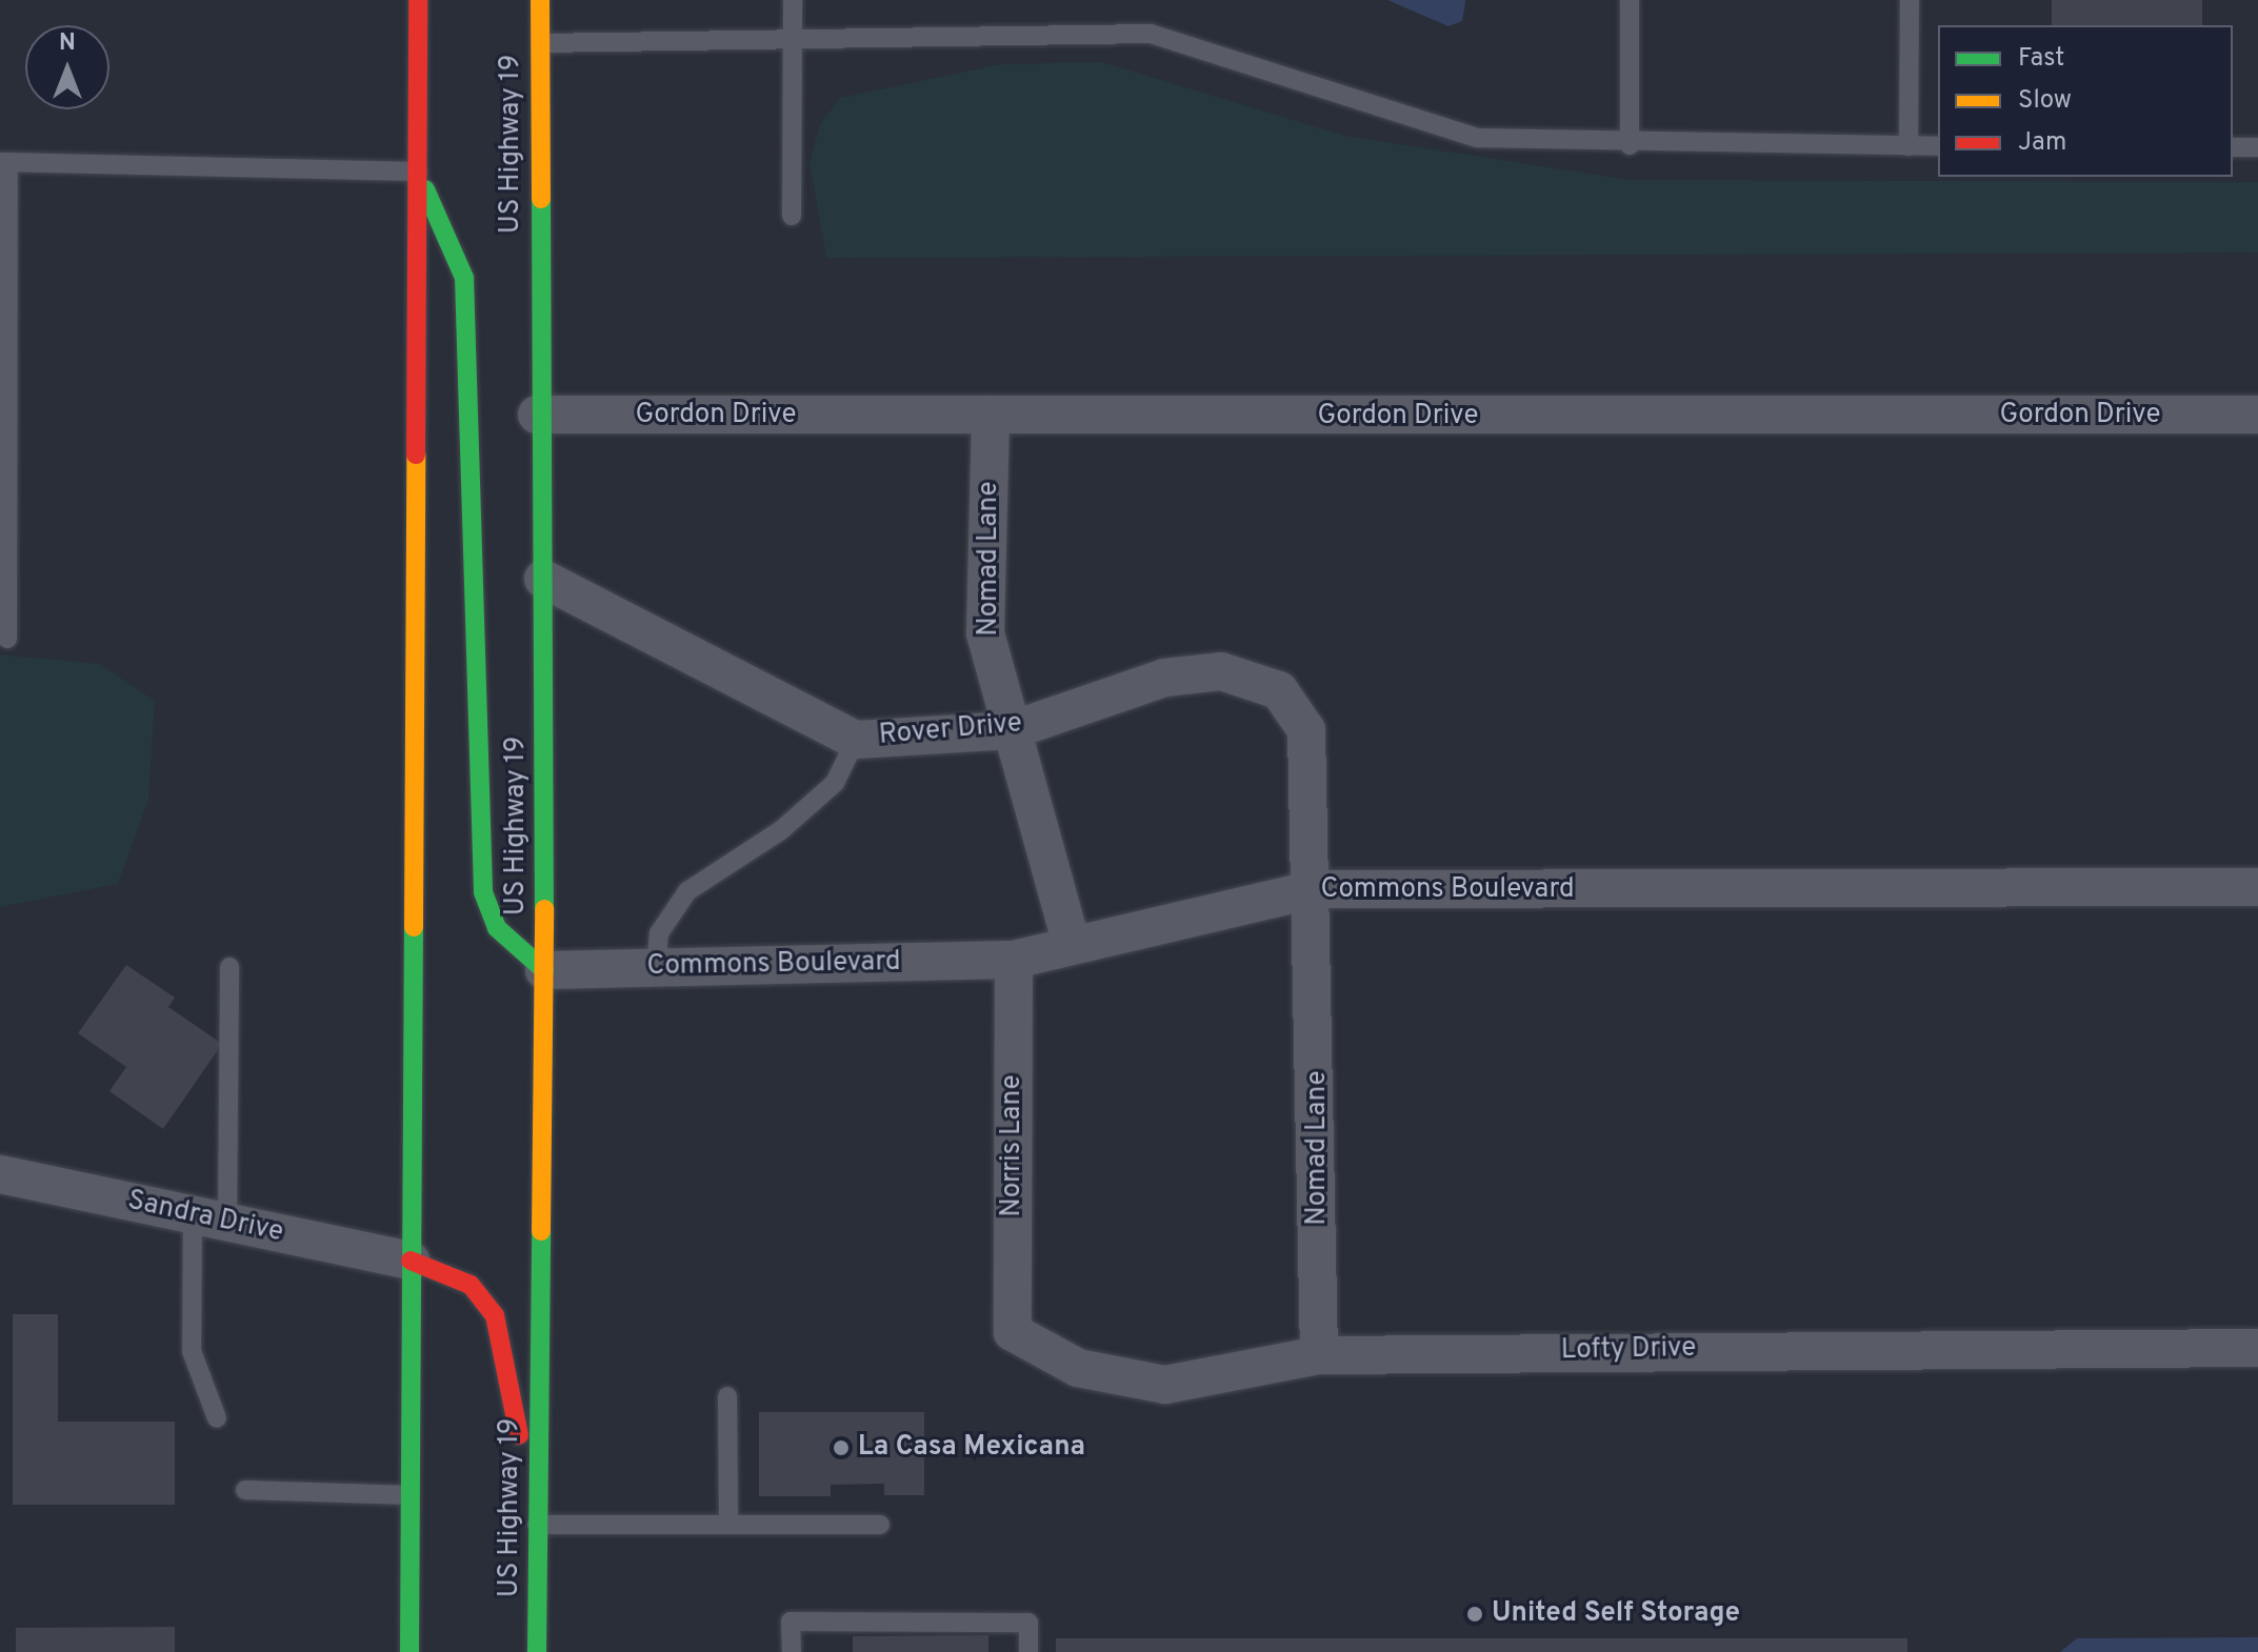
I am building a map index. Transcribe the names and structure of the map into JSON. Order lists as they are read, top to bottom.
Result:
{
  "streets": {
    "highway": ["US Highway 19"],
    "street": [
      "Gordon Drive",
      "Nomad Lane",
      "Rover Drive",
      "Commons Boulevard",
      "Norris Lane",
      "Sandra Drive",
      "Lofty Drive"
    ]
  },
  "crossings": [
    ["US Highway 19", "Gordon Drive"],
    ["US Highway 19", "Rover Drive"],
    ["US Highway 19", "Commons Boulevard"],
    ["Gordon Drive", "Nomad Lane"],
    ["Nomad Lane", "Rover Drive"],
    ["Nomad Lane", "Commons Boulevard"],
    ["Nomad Lane", "Lofty Drive"],
    ["Rover Drive", "Commons Boulevard"],
    ["Commons Boulevard", "Norris Lane"],
    ["Norris Lane", "Lofty Drive"]
  ],
  "places": ["La Casa Mexicana", "United Self Storage"],
  "legend": ["Fast", "Slow", "Jam"],
  "north": "top"
}
